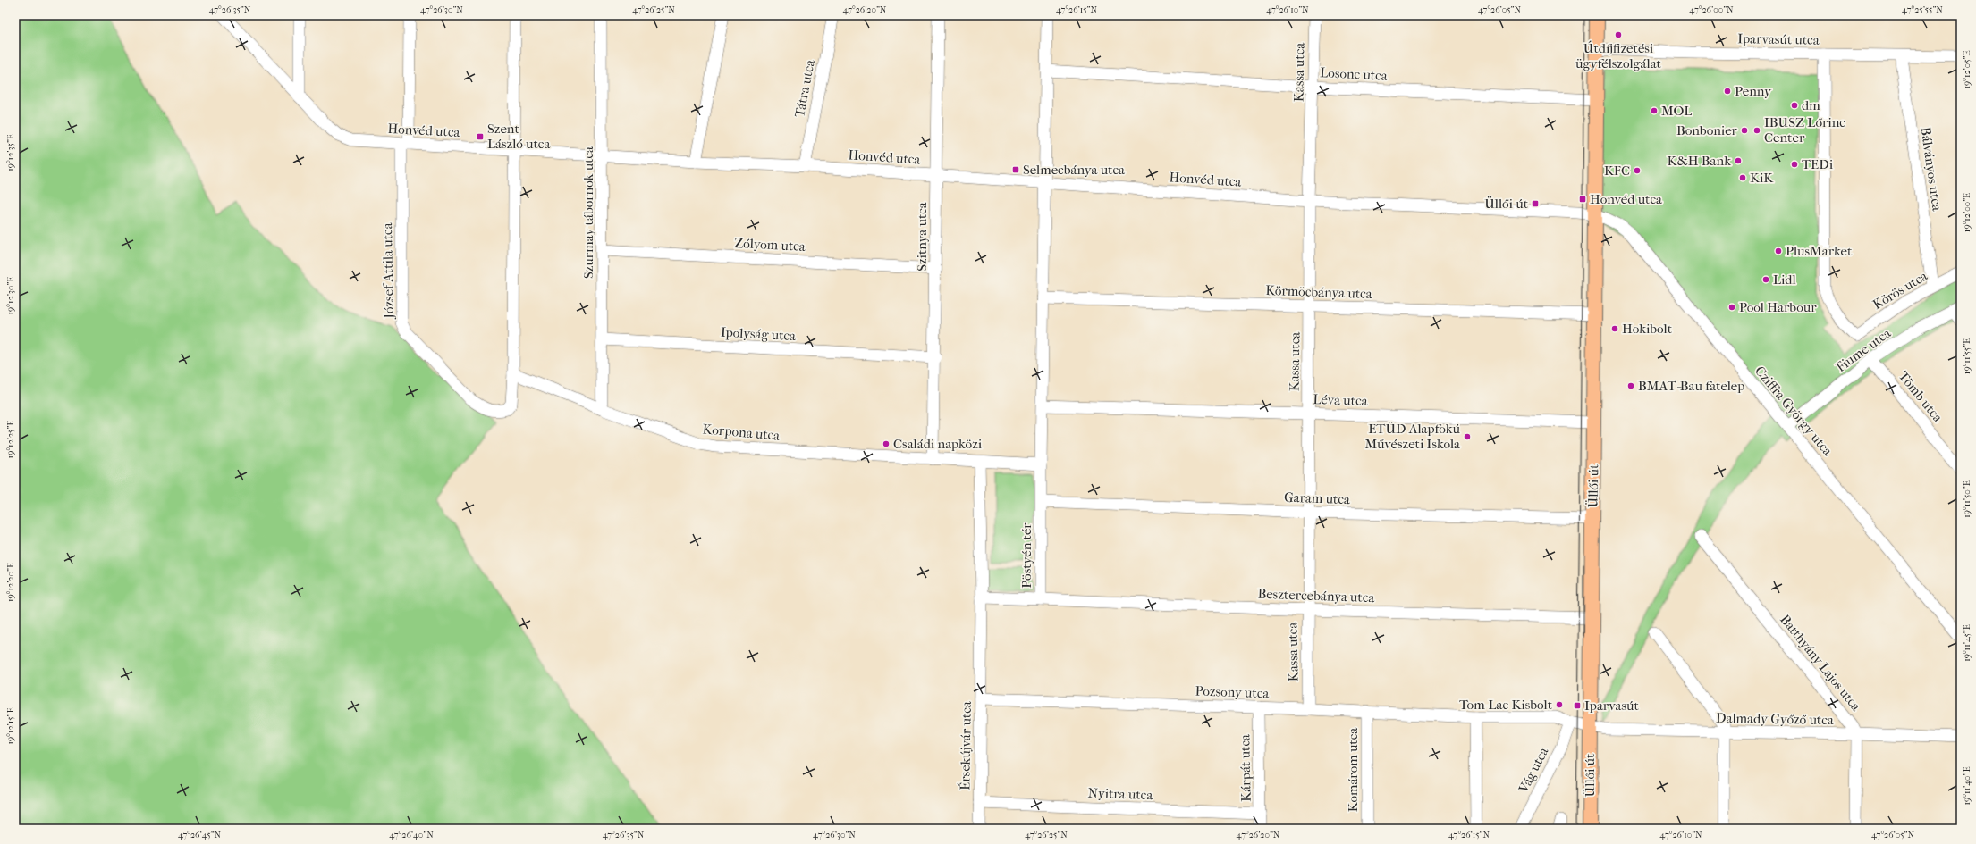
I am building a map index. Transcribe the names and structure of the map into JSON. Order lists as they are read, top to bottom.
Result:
{
  "streets": {
    "main road": ["Üllői út"],
    "street": [
      "Iparvasút utca",
      "Kassa utca",
      "Losonc utca",
      "Tátra utca",
      "Honvéd utca",
      "Bálványos utca",
      "Szurmay tábornok utca",
      "Szitnya utca",
      "Zólyom utca",
      "József Attila utca",
      "Körös utca",
      "Körmöcbánya utca",
      "Ipolyság utca",
      "Fiume utca",
      "Tömb utca",
      "Léva utca",
      "Cziffra György utca",
      "Korpona utca",
      "Garam utca",
      "Pöstyén tér",
      "Besztercebánya utca",
      "Batthyány Lajos utca",
      "Pozsony utca",
      "Dalmady Győző utca",
      "Érsekújvár utca",
      "Kárpát utca",
      "Komárom utca",
      "Vág utca",
      "Nyitra utca"
    ]
  },
  "crossings": [
    ["Iparvasút utca", "Bálványos utca"],
    ["Iparvasút utca", "Körös utca"],
    ["Iparvasút utca", "Üllői út"],
    ["Kassa utca", "Losonc utca"],
    ["Kassa utca", "Honvéd utca"],
    ["Kassa utca", "Körmöcbánya utca"],
    ["Kassa utca", "Léva utca"],
    ["Kassa utca", "Garam utca"],
    ["Kassa utca", "Besztercebánya utca"],
    ["Kassa utca", "Pozsony utca"],
    ["Losonc utca", "Üllői út"],
    ["Tátra utca", "Honvéd utca"],
    ["Honvéd utca", "Szurmay tábornok utca"],
    ["Honvéd utca", "Szitnya utca"],
    ["Honvéd utca", "József Attila utca"],
    ["Honvéd utca", "Cziffra György utca"],
    ["Honvéd utca", "Üllői út"],
    ["Bálványos utca", "Körös utca"],
    ["Szurmay tábornok utca", "Zólyom utca"],
    ["Szurmay tábornok utca", "Ipolyság utca"],
    ["Szurmay tábornok utca", "Korpona utca"],
    ["Szitnya utca", "Zólyom utca"],
    ["Szitnya utca", "Ipolyság utca"],
    ["Szitnya utca", "Korpona utca"],
    ["József Attila utca", "Korpona utca"],
    ["Körmöcbánya utca", "Üllői út"],
    ["Fiume utca", "Tömb utca"],
    ["Fiume utca", "Cziffra György utca"],
    ["Léva utca", "Üllői út"],
    ["Cziffra György utca", "Üllői út"],
    ["Üllői út", "Garam utca"],
    ["Üllői út", "Besztercebánya utca"],
    ["Üllői út", "Pozsony utca"],
    ["Üllői út", "Dalmady Győző utca"],
    ["Garam utca", "Pöstyén tér"],
    ["Pöstyén tér", "Besztercebánya utca"],
    ["Pöstyén tér", "Érsekújvár utca"],
    ["Batthyány Lajos utca", "Dalmady Győző utca"],
    ["Pozsony utca", "Dalmady Győző utca"],
    ["Pozsony utca", "Érsekújvár utca"],
    ["Pozsony utca", "Kárpát utca"],
    ["Pozsony utca", "Komárom utca"],
    ["Pozsony utca", "Vág utca"],
    ["Érsekújvár utca", "Nyitra utca"],
    ["Kárpát utca", "Nyitra utca"]
  ],
  "places": {
    "other": [
      "Útdíjfizetési ügyfélszolgálat",
      "Penny",
      "dm",
      "MOL",
      "Bonbonier",
      "IBUSZ Lőrinc Center",
      "K&H Bank",
      "TEDi",
      "KFC",
      "KiK",
      "PlusMarket",
      "Lidl",
      "Pool Harbour",
      "Hokibolt",
      "BMAT-Bau fatelep",
      "ETÜD Alapfokú Művészeti Iskola",
      "Családi napközi",
      "Tom-Lac Kisbolt"
    ],
    "transit": [
      "Szent László utca",
      "Selmecbánya utca",
      "Honvéd utca",
      "Üllői út",
      "Iparvasút"
    ]
  },
  "coordinates": [
    "47°26'35\"N",
    "47°26'30\"N",
    "47°26'25\"N",
    "47°26'20\"N",
    "47°26'15\"N",
    "47°26'10\"N",
    "47°26'05\"N",
    "47°26'00\"N",
    "47°25'55\"N",
    "19°12'05\"E",
    "19°12'35\"E",
    "19°12'00\"E",
    "19°12'30\"E",
    "19°11'55\"E",
    "19°12'25\"E",
    "19°11'50\"E",
    "19°12'20\"E",
    "19°11'45\"E",
    "19°12'15\"E",
    "19°11'40\"E",
    "47°26'45\"N",
    "47°26'40\"N"
  ]
}
